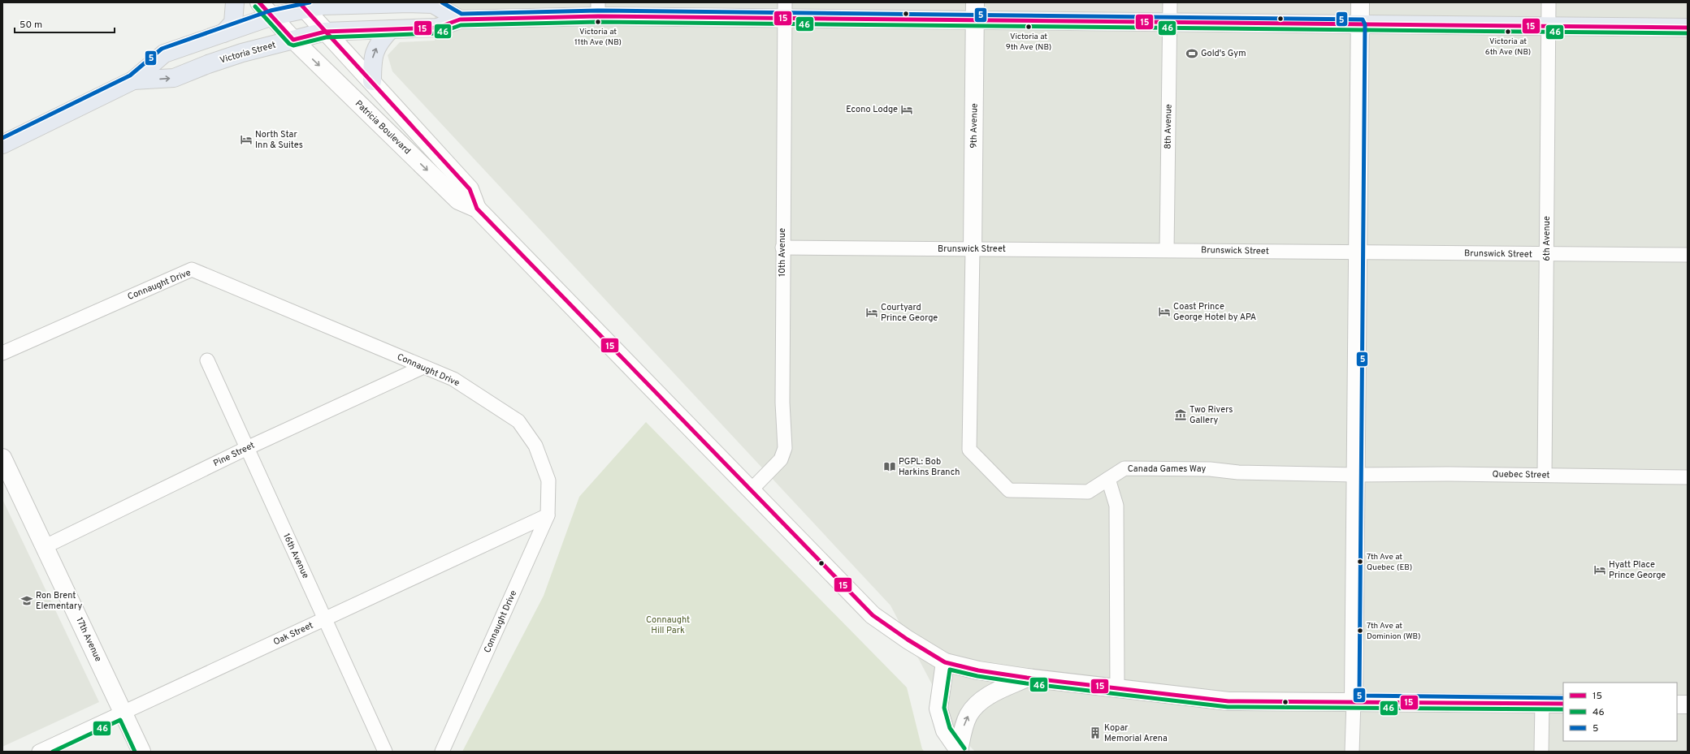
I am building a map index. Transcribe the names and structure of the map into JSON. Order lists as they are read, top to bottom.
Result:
{
  "streets": {
    "highway": ["Victoria Street"],
    "main road": ["9th Avenue", "Patricia Boulevard", "17th Avenue"],
    "street": [
      "8th Avenue",
      "6th Avenue",
      "Brunswick Street",
      "10th Avenue",
      "Connaught Drive",
      "Pine Street",
      "Canada Games Way",
      "Quebec Street",
      "16th Avenue",
      "Oak Street"
    ]
  },
  "crossings": [
    ["Victoria Street", "9th Avenue"],
    ["Victoria Street", "8th Avenue"],
    ["Victoria Street", "Patricia Boulevard"],
    ["Victoria Street", "6th Avenue"],
    ["Victoria Street", "10th Avenue"],
    ["9th Avenue", "Brunswick Street"],
    ["9th Avenue", "Canada Games Way"],
    ["8th Avenue", "Brunswick Street"],
    ["Patricia Boulevard", "10th Avenue"],
    ["6th Avenue", "Brunswick Street"],
    ["6th Avenue", "Quebec Street"],
    ["Brunswick Street", "10th Avenue"],
    ["Brunswick Street", "Canada Games Way"],
    ["Connaught Drive", "Pine Street"],
    ["Connaught Drive", "Oak Street"],
    ["Pine Street", "16th Avenue"],
    ["Pine Street", "17th Avenue"],
    ["Canada Games Way", "Quebec Street"],
    ["16th Avenue", "Oak Street"],
    ["Oak Street", "17th Avenue"]
  ],
  "parks": ["Connaught Hill Park"],
  "places": {
    "other": [
      "Victoria at 11th Ave (NB)",
      "Victoria at 9th Ave (NB)",
      "Victoria at 6th Ave (NB)",
      "7th Ave at Quebec (EB)",
      "7th Ave at Dominion (WB)"
    ],
    "sports": ["Gold's Gym"],
    "hotel": [
      "Econo Lodge",
      "North Star Inn & Suites",
      "Coast Prince George Hotel by APA",
      "Courtyard Prince George",
      "Hyatt Place Prince George"
    ],
    "museum": ["Two Rivers Gallery"],
    "library": ["PGPL: Bob Harkins Branch"],
    "school or university": ["Ron Brent Elementary"],
    "building": ["Kopar Memorial Arena"]
  },
  "lines": ["transit line 15", "transit line 5", "transit line 46"],
  "legend": ["15", "46", "5"],
  "scale_bar": "50 m"
}
